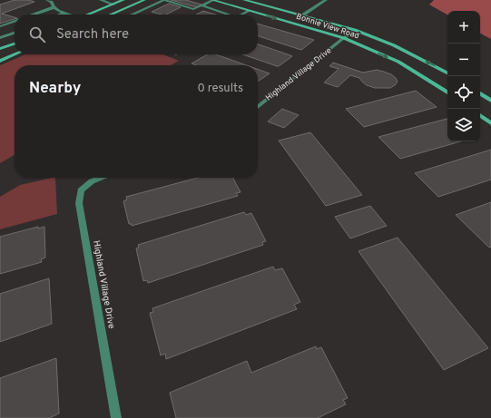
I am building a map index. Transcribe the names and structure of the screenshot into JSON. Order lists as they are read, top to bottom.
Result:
{
  "streets": {
    "main road": ["Bonnie View Road"],
    "street": ["Highland Village Drive"]
  },
  "crossings": [
    ["Bonnie View Road", "Highland Village Drive"]
  ],
  "page": {
    "map_buttons": ["+", "−"],
    "search": "Search here",
    "heading": ["Nearby", "0 results"]
  }
}
